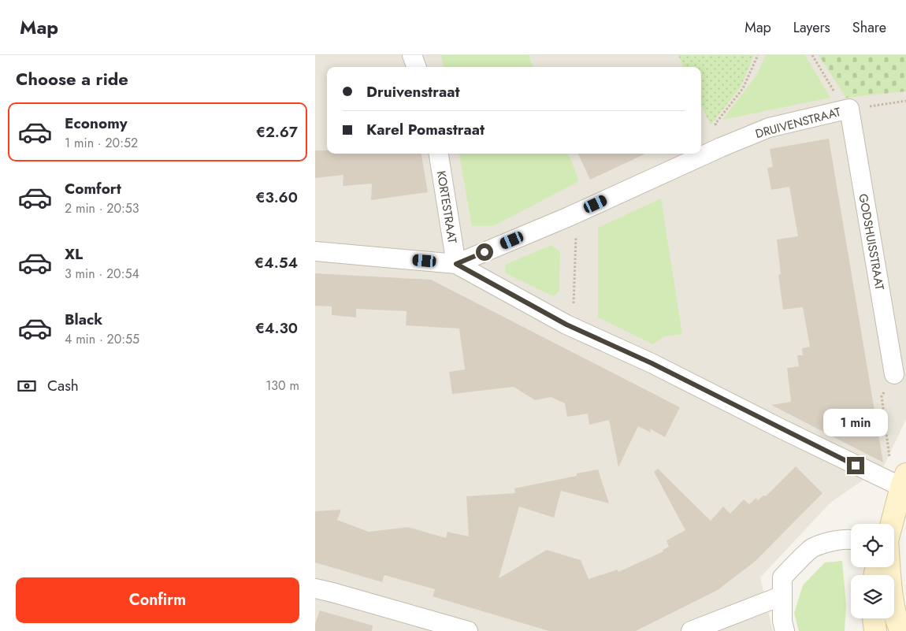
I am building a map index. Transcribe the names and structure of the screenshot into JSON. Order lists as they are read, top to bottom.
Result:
{
  "streets": {
    "street": ["DRUIVENSTRAAT", "KORTESTRAAT", "GODSHUISSTRAAT"]
  },
  "crossings": [
    ["DRUIVENSTRAAT", "KORTESTRAAT"],
    ["DRUIVENSTRAAT", "GODSHUISSTRAAT"]
  ],
  "page": {
    "header": "Map",
    "nav": ["Map", "Layers", "Share"],
    "heading": "Choose a ride",
    "banner": ["Druivenstraat", "Karel Pomastraat"],
    "list": [
      {
        "name": "Economy",
        "note": "1 min · 20:52",
        "value": "€2.67"
      },
      {
        "name": "Comfort",
        "note": "2 min · 20:53",
        "value": "€3.60"
      },
      {
        "name": "XL",
        "note": "3 min · 20:54",
        "value": "€4.54"
      },
      {
        "name": "Black",
        "note": "4 min · 20:55",
        "value": "€4.30"
      }
    ],
    "pay": ["Cash", "130 m"],
    "bubble": "1 min",
    "buttons": "Confirm"
  }
}
